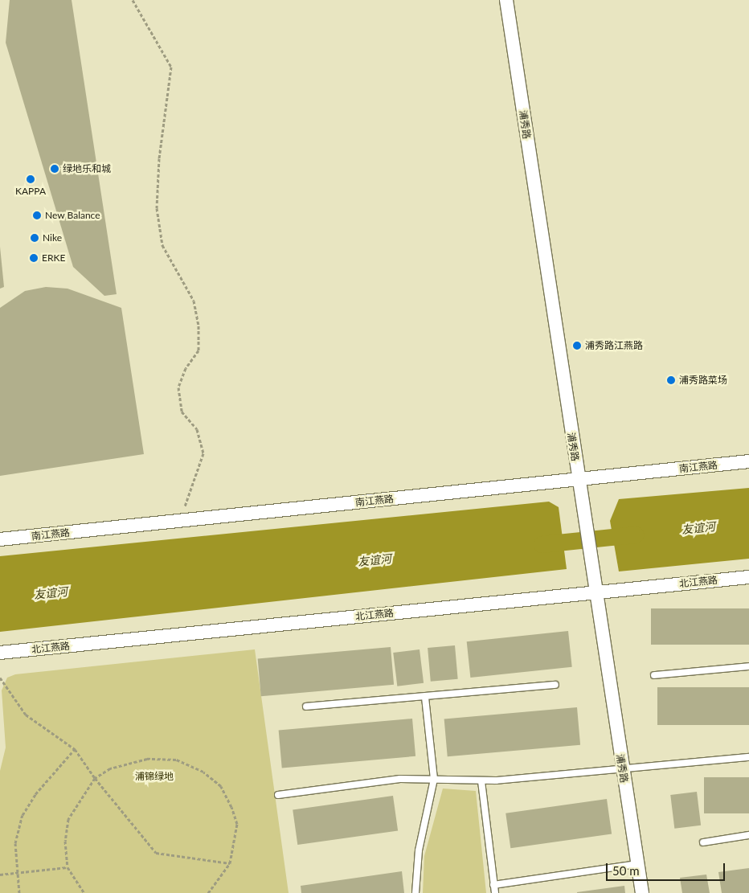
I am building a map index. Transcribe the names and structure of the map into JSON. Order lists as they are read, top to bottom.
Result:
{
  "streets": {
    "street": ["浦秀路", "南江燕路", "北江燕路"]
  },
  "crossings": [
    ["浦秀路", "南江燕路"],
    ["浦秀路", "北江燕路"]
  ],
  "water": ["友谊河"],
  "parks": ["浦锦绿地"],
  "places": [
    "绿地乐和城",
    "KAPPA",
    "New Balance",
    "Nike",
    "ERKE",
    "浦秀路江燕路",
    "浦秀路菜场"
  ],
  "scale_bar": "50 m"
}
